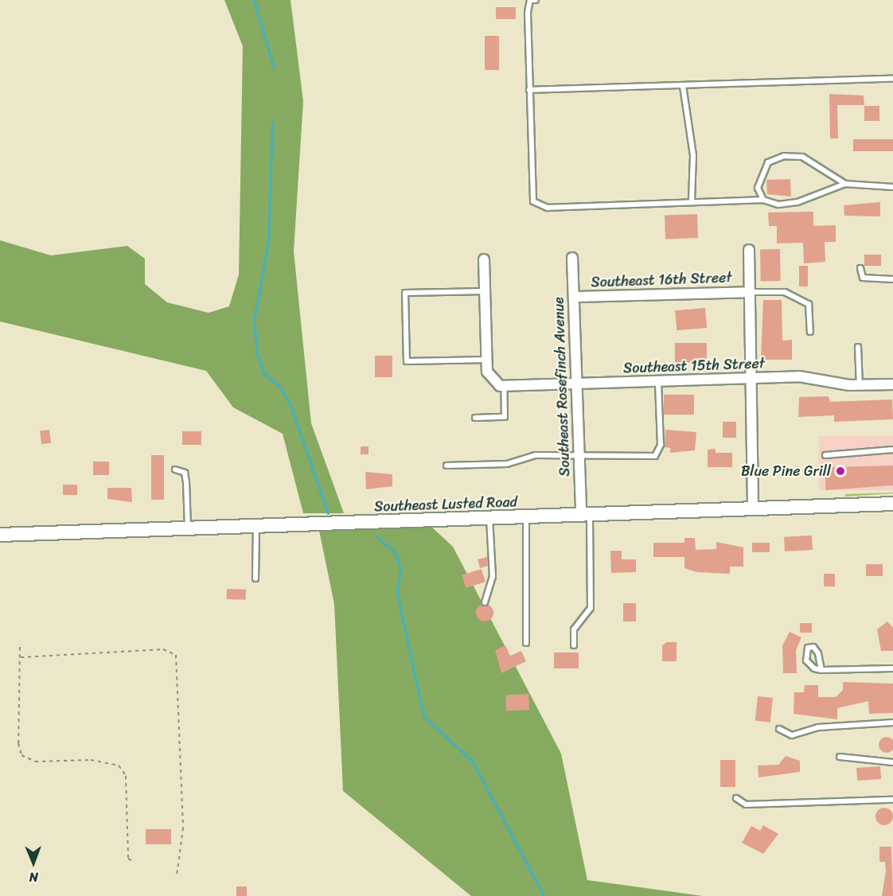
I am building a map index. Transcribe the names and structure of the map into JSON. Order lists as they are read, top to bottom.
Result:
{
  "streets": {
    "main road": ["Southeast Lusted Road"],
    "street": ["Southeast 16th Street", "Southeast 15th Street", "Southeast Rosefinch Avenue"]
  },
  "crossings": [
    ["Southeast 16th Street", "Southeast Rosefinch Avenue"],
    ["Southeast 15th Street", "Southeast Rosefinch Avenue"],
    ["Southeast Rosefinch Avenue", "Southeast Lusted Road"]
  ],
  "places": ["Blue Pine Grill"],
  "north": "bottom"
}
